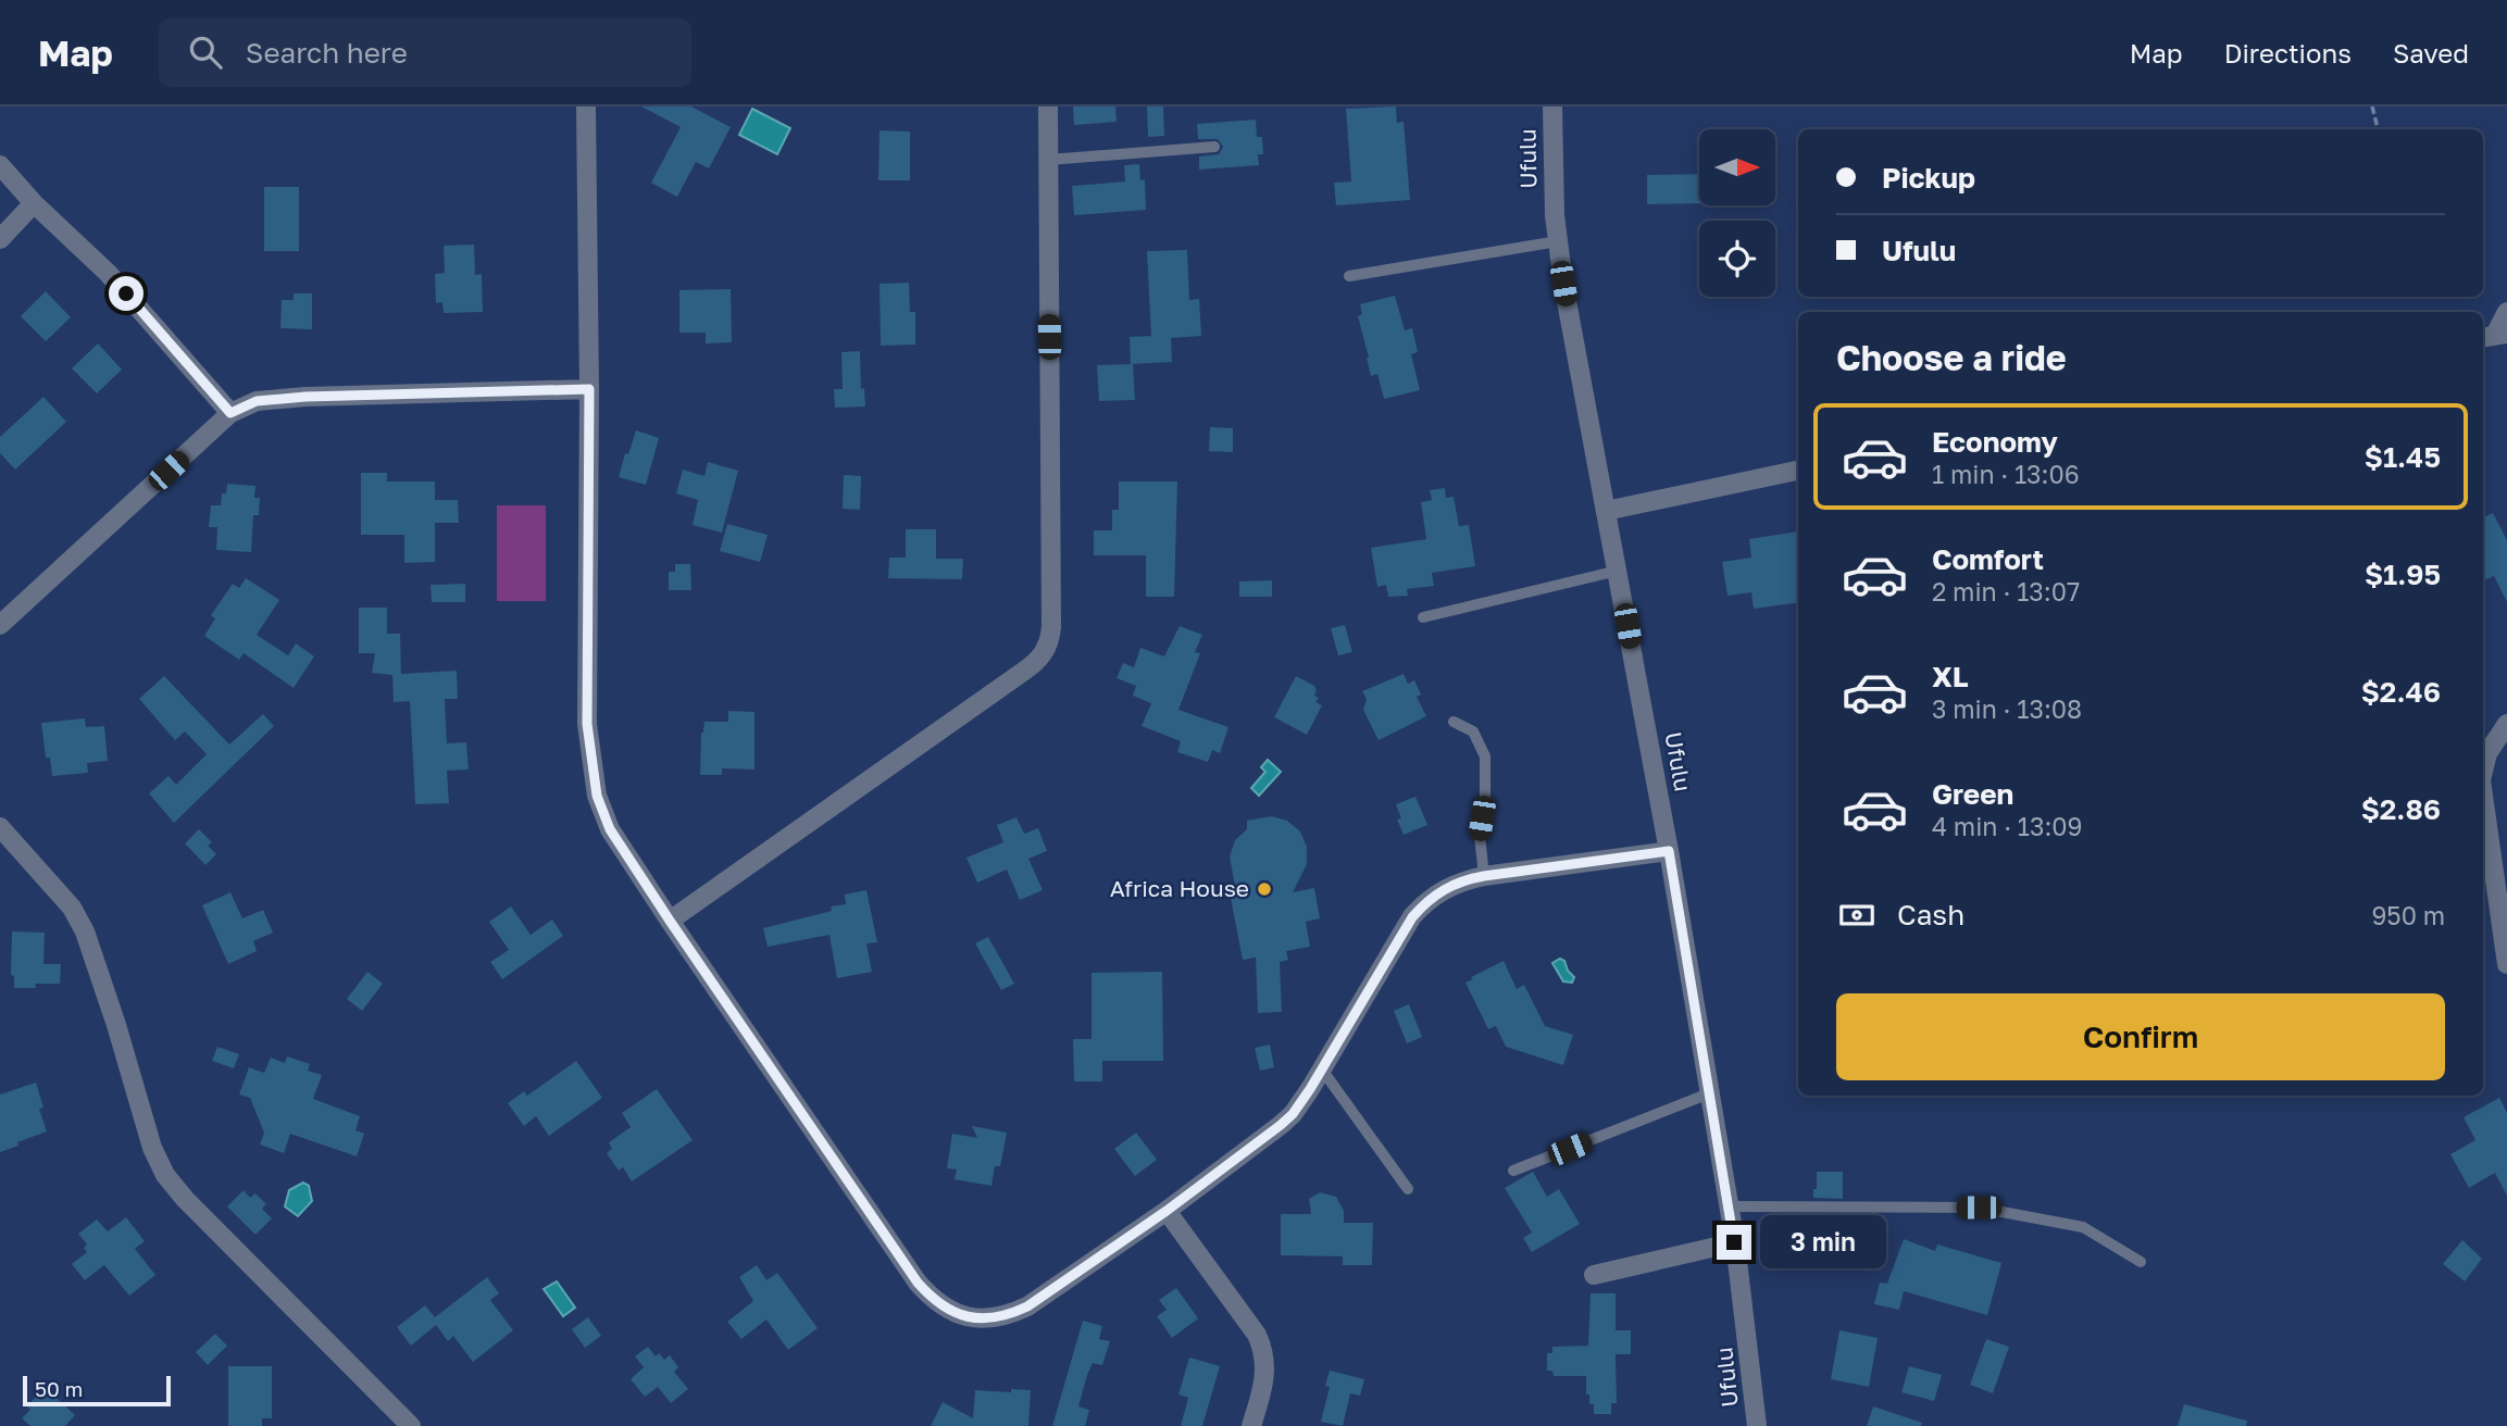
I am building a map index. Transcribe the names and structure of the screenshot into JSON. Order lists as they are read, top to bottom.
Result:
{
  "streets": {
    "street": ["Ufulu"]
  },
  "places": ["Africa House"],
  "scale_bar": "50 m",
  "north": "right",
  "page": {
    "header": "Map",
    "search": "Search here",
    "nav": ["Map", "Directions", "Saved"],
    "banner": ["Pickup", "Ufulu"],
    "heading": "Choose a ride",
    "list": [
      {
        "name": "Economy",
        "note": "1 min · 13:06",
        "value": "$1.45"
      },
      {
        "name": "Comfort",
        "note": "2 min · 13:07",
        "value": "$1.95"
      },
      {
        "name": "XL",
        "note": "3 min · 13:08",
        "value": "$2.46"
      },
      {
        "name": "Green",
        "note": "4 min · 13:09",
        "value": "$2.86"
      }
    ],
    "pay": ["Cash", "950 m"],
    "buttons": "Confirm",
    "bubble": "3 min",
    "scale": "50 m"
  }
}
